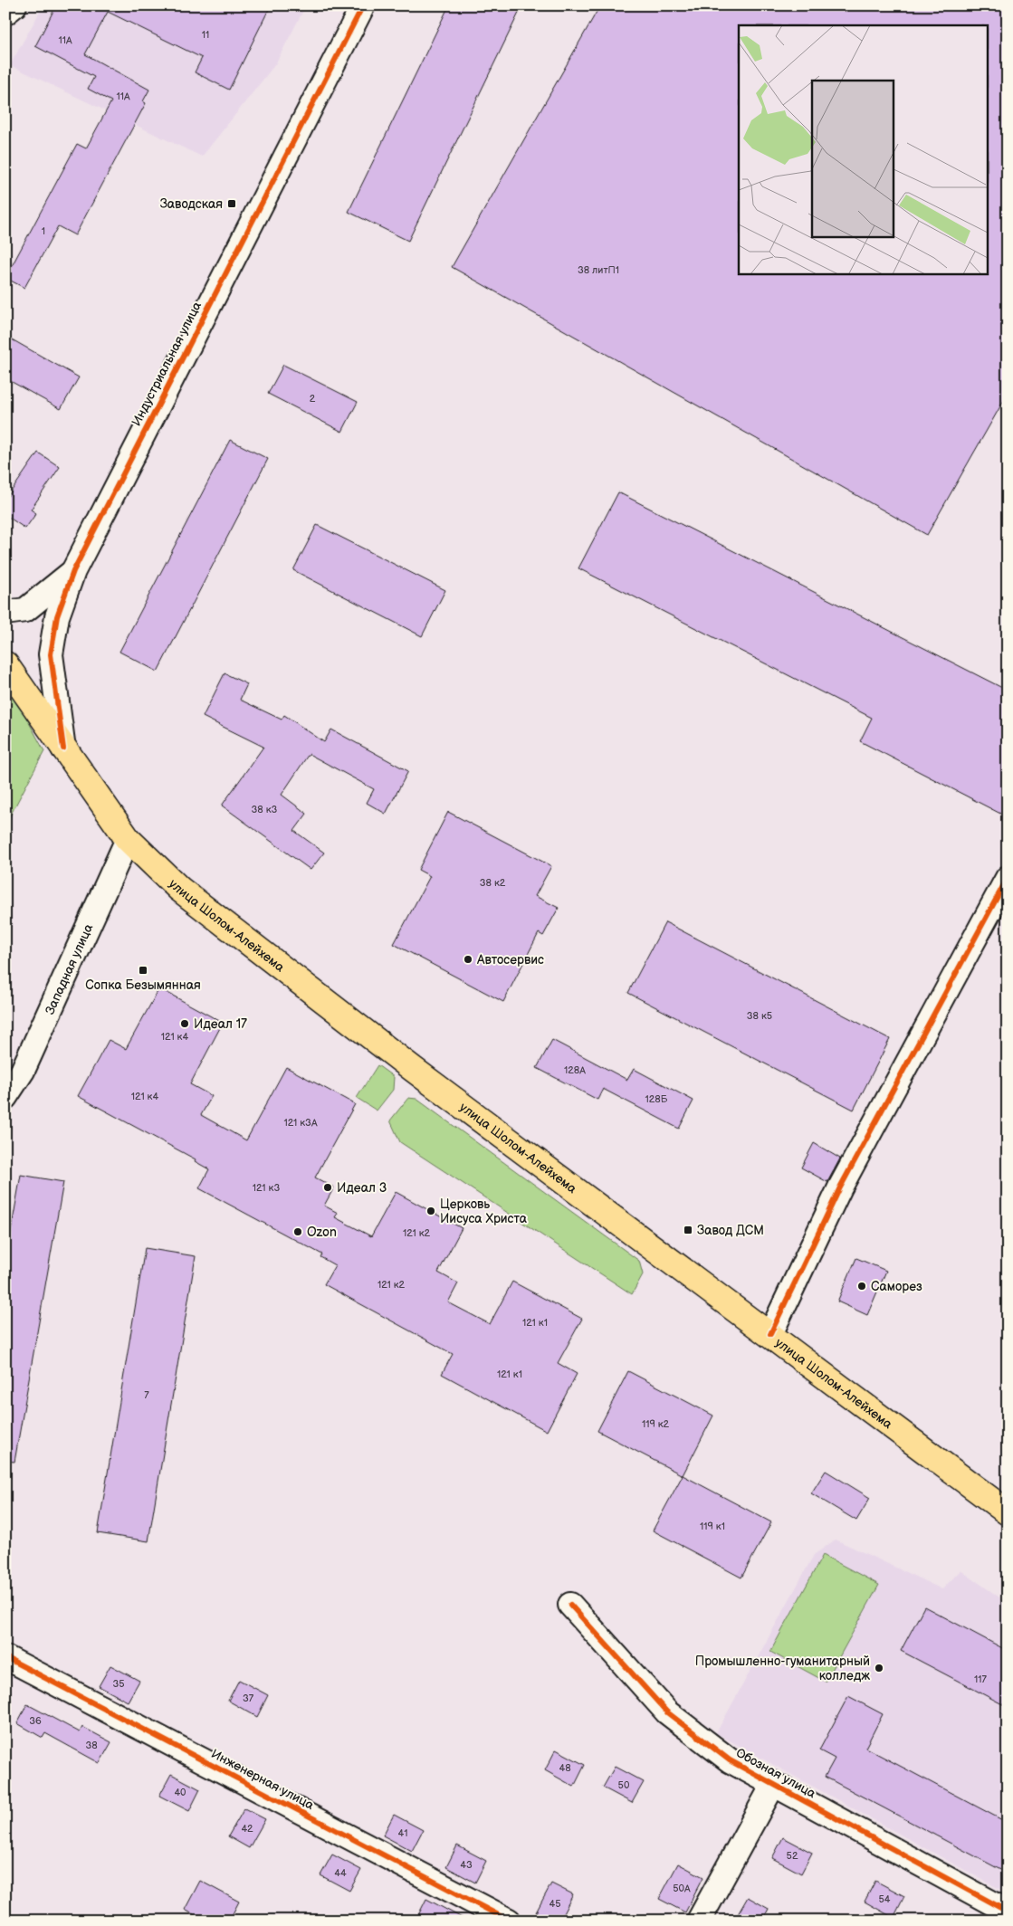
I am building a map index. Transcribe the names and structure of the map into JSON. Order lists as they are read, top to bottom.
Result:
{
  "streets": {
    "main road": ["улица Шолом-Алейхема"],
    "street": [
      "Индустриальная улица",
      "Западная улица",
      "Обозная улица",
      "Инженерная улица"
    ]
  },
  "crossings": [
    ["Индустриальная улица", "улица Шолом-Алейхема"],
    ["улица Шолом-Алейхема", "Западная улица"]
  ],
  "places": {
    "transit": ["Заводская", "Сопка Безымянная", "Завод ДСМ"],
    "other": [
      "Автосервис",
      "Идеал 17",
      "Идеал 3",
      "Церковь Иисуса Христа",
      "Ozon",
      "Саморез",
      "Промышленно-гуманитарный колледж"
    ]
  },
  "house_numbers": [
    "11",
    "11А",
    "11А",
    "1",
    "38 литП1",
    "2",
    "38 к3",
    "38 к2",
    "38 к5",
    "121 к4",
    "128А",
    "121 к4",
    "128Б",
    "121 к3А",
    "121 к3",
    "121 к2",
    "121 к2",
    "121 к1",
    "121 к1",
    "7",
    "119 к2",
    "119 к1",
    "117",
    "35",
    "37",
    "36",
    "38",
    "48",
    "50",
    "40",
    "42",
    "41",
    "52",
    "43",
    "44",
    "50А",
    "54",
    "45"
  ]
}
